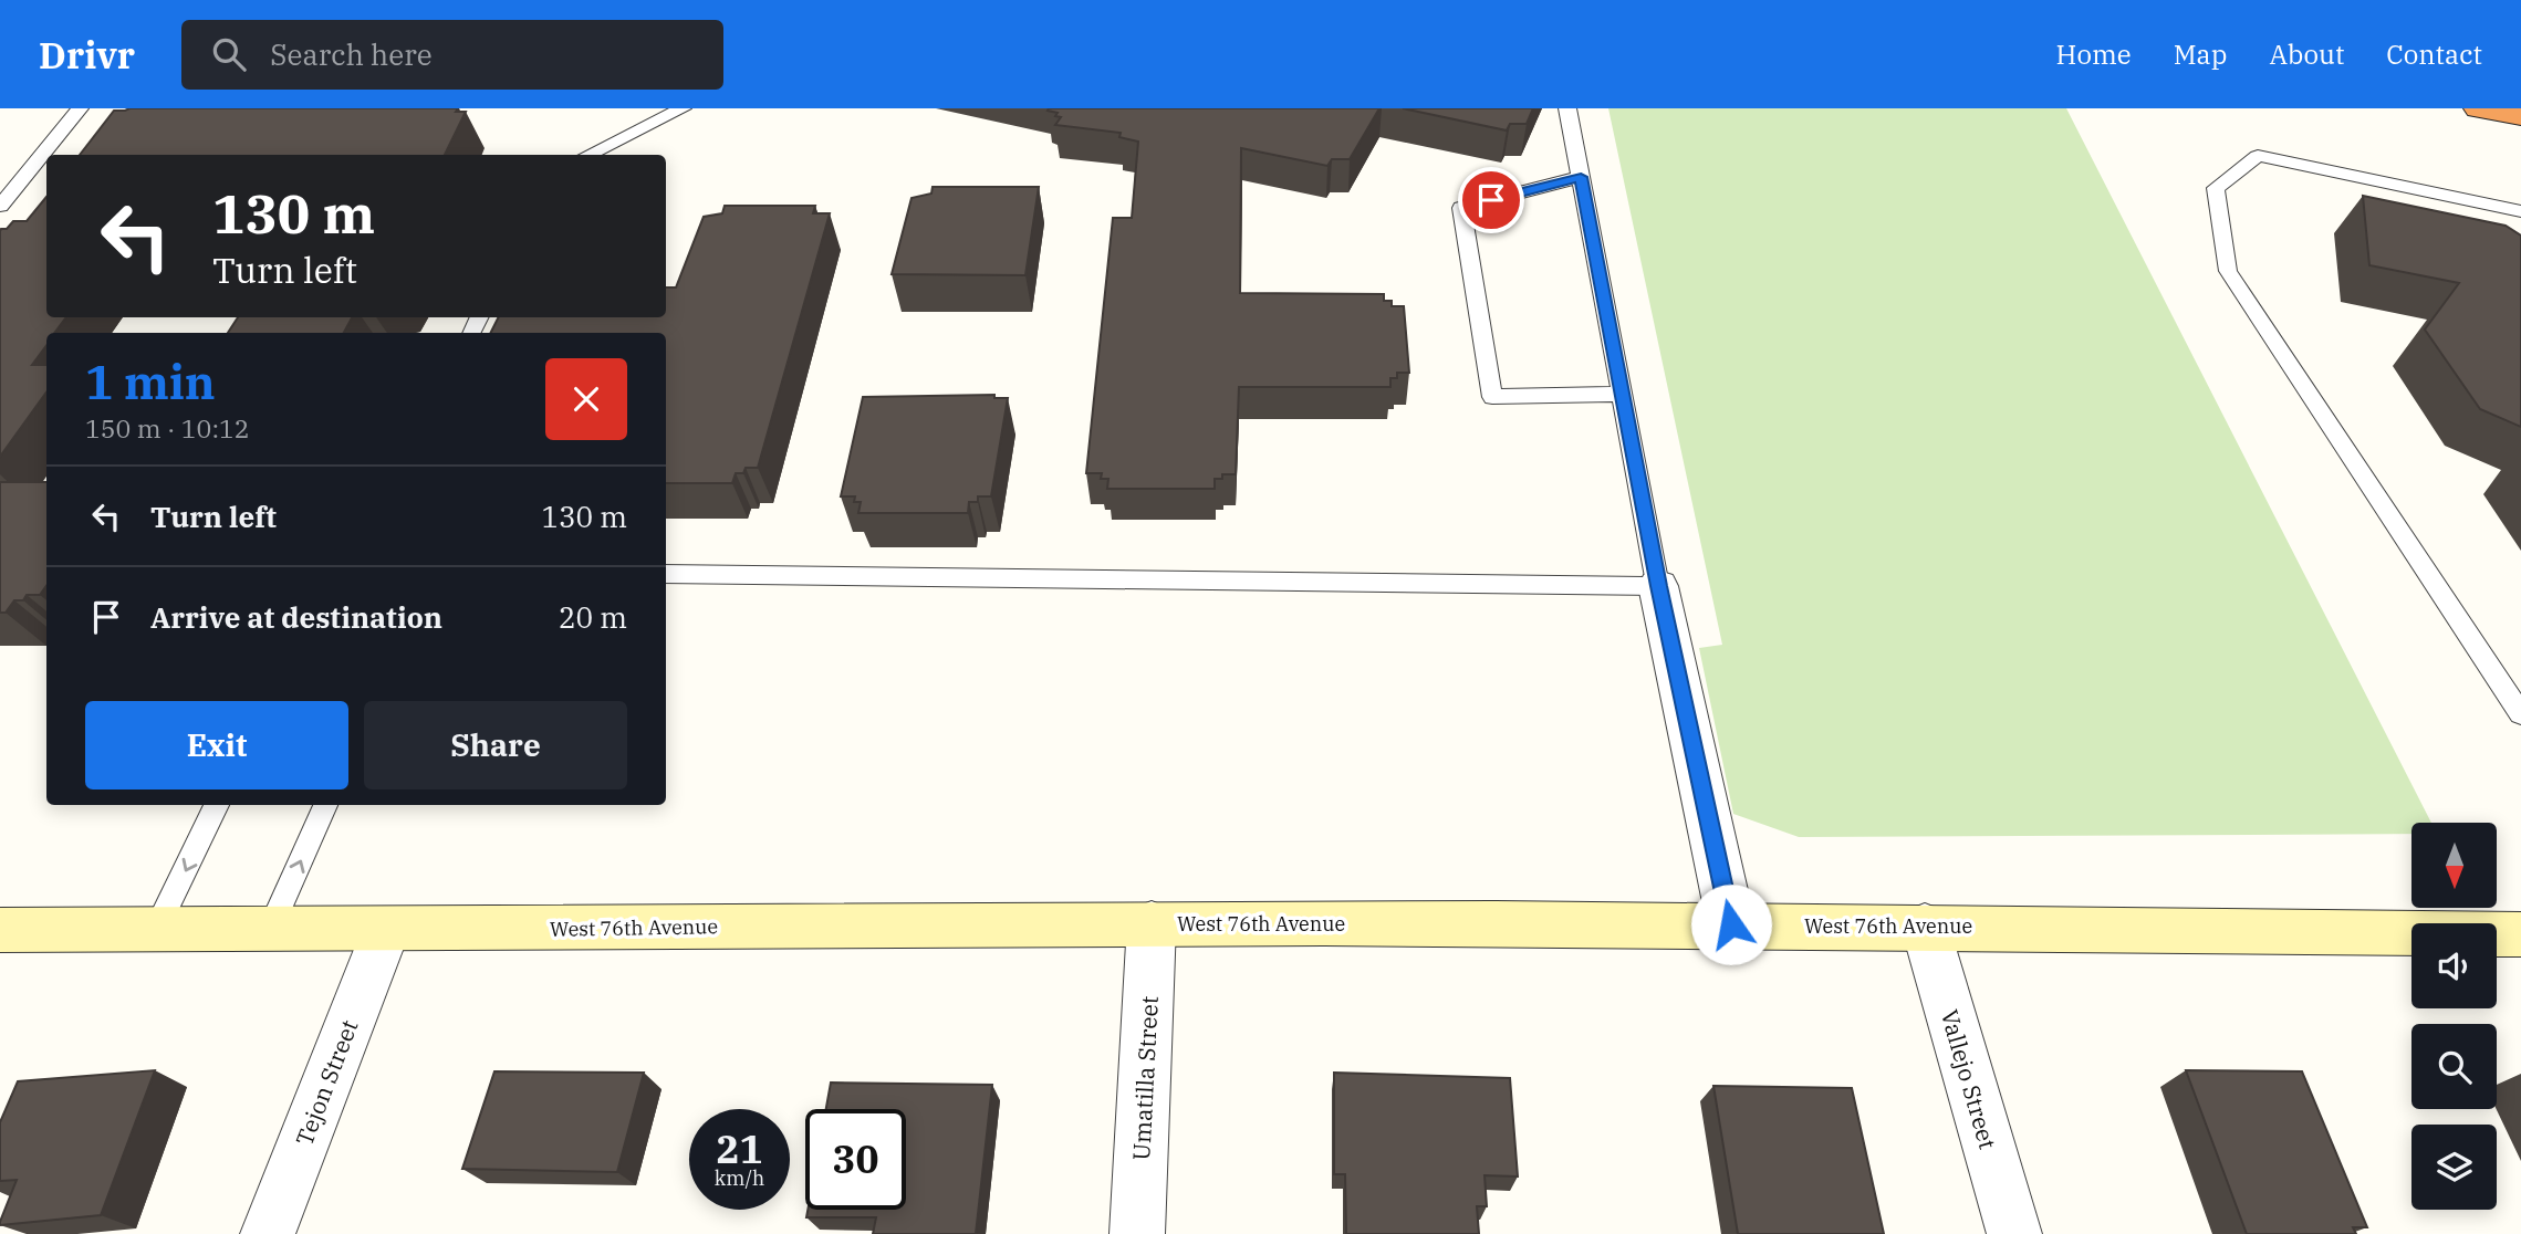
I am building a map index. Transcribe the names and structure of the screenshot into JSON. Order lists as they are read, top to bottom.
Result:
{
  "streets": {
    "street": [
      "West 76th Avenue",
      "Umatilla Street",
      "Vallejo Street",
      "Tejon Street"
    ]
  },
  "crossings": [
    ["West 76th Avenue", "Umatilla Street"],
    ["West 76th Avenue", "Vallejo Street"],
    ["West 76th Avenue", "Tejon Street"]
  ],
  "north": "bottom",
  "page": {
    "header": "Drivr",
    "search": "Search here",
    "nav": [
      "Home",
      "Map",
      "About",
      "Contact"
    ],
    "turn": ["130 m", "Turn left"],
    "heading": ["1 min", "150 m · 10:12"],
    "list": [
      {
        "name": "Turn left",
        "value": "130 m"
      },
      {
        "name": "Arrive at destination",
        "value": "20 m"
      }
    ],
    "buttons": ["Exit", "Share"],
    "speed": "21 km/h",
    "limit": "30"
  }
}
